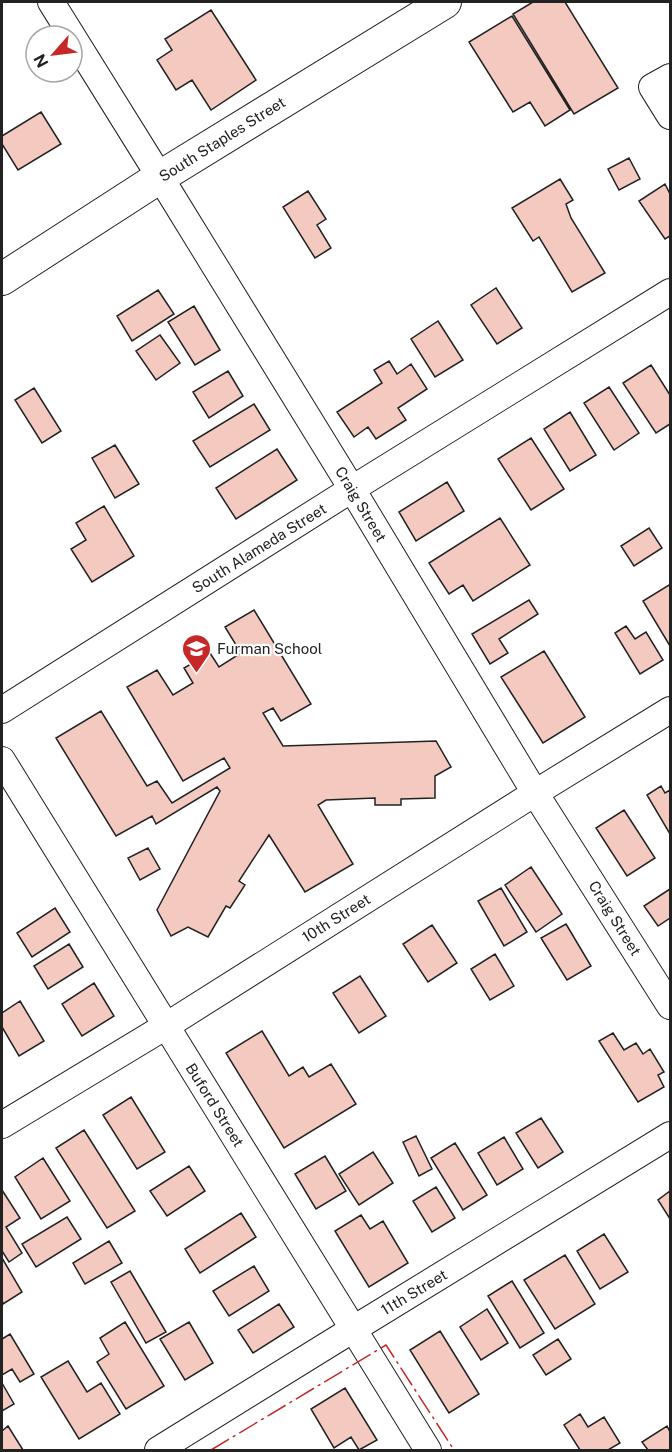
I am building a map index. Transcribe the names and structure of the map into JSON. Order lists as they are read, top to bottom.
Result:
{
  "streets": {
    "main road": ["South Staples Street"],
    "street": [
      "Craig Street",
      "South Alameda Street",
      "10th Street",
      "Buford Street",
      "11th Street"
    ]
  },
  "crossings": [
    ["South Staples Street", "Craig Street"],
    ["Craig Street", "South Alameda Street"],
    ["Craig Street", "10th Street"],
    ["10th Street", "Buford Street"],
    ["Buford Street", "11th Street"]
  ],
  "places": {
    "school or university": ["Furman School"]
  },
  "north": "bottom left"
}
